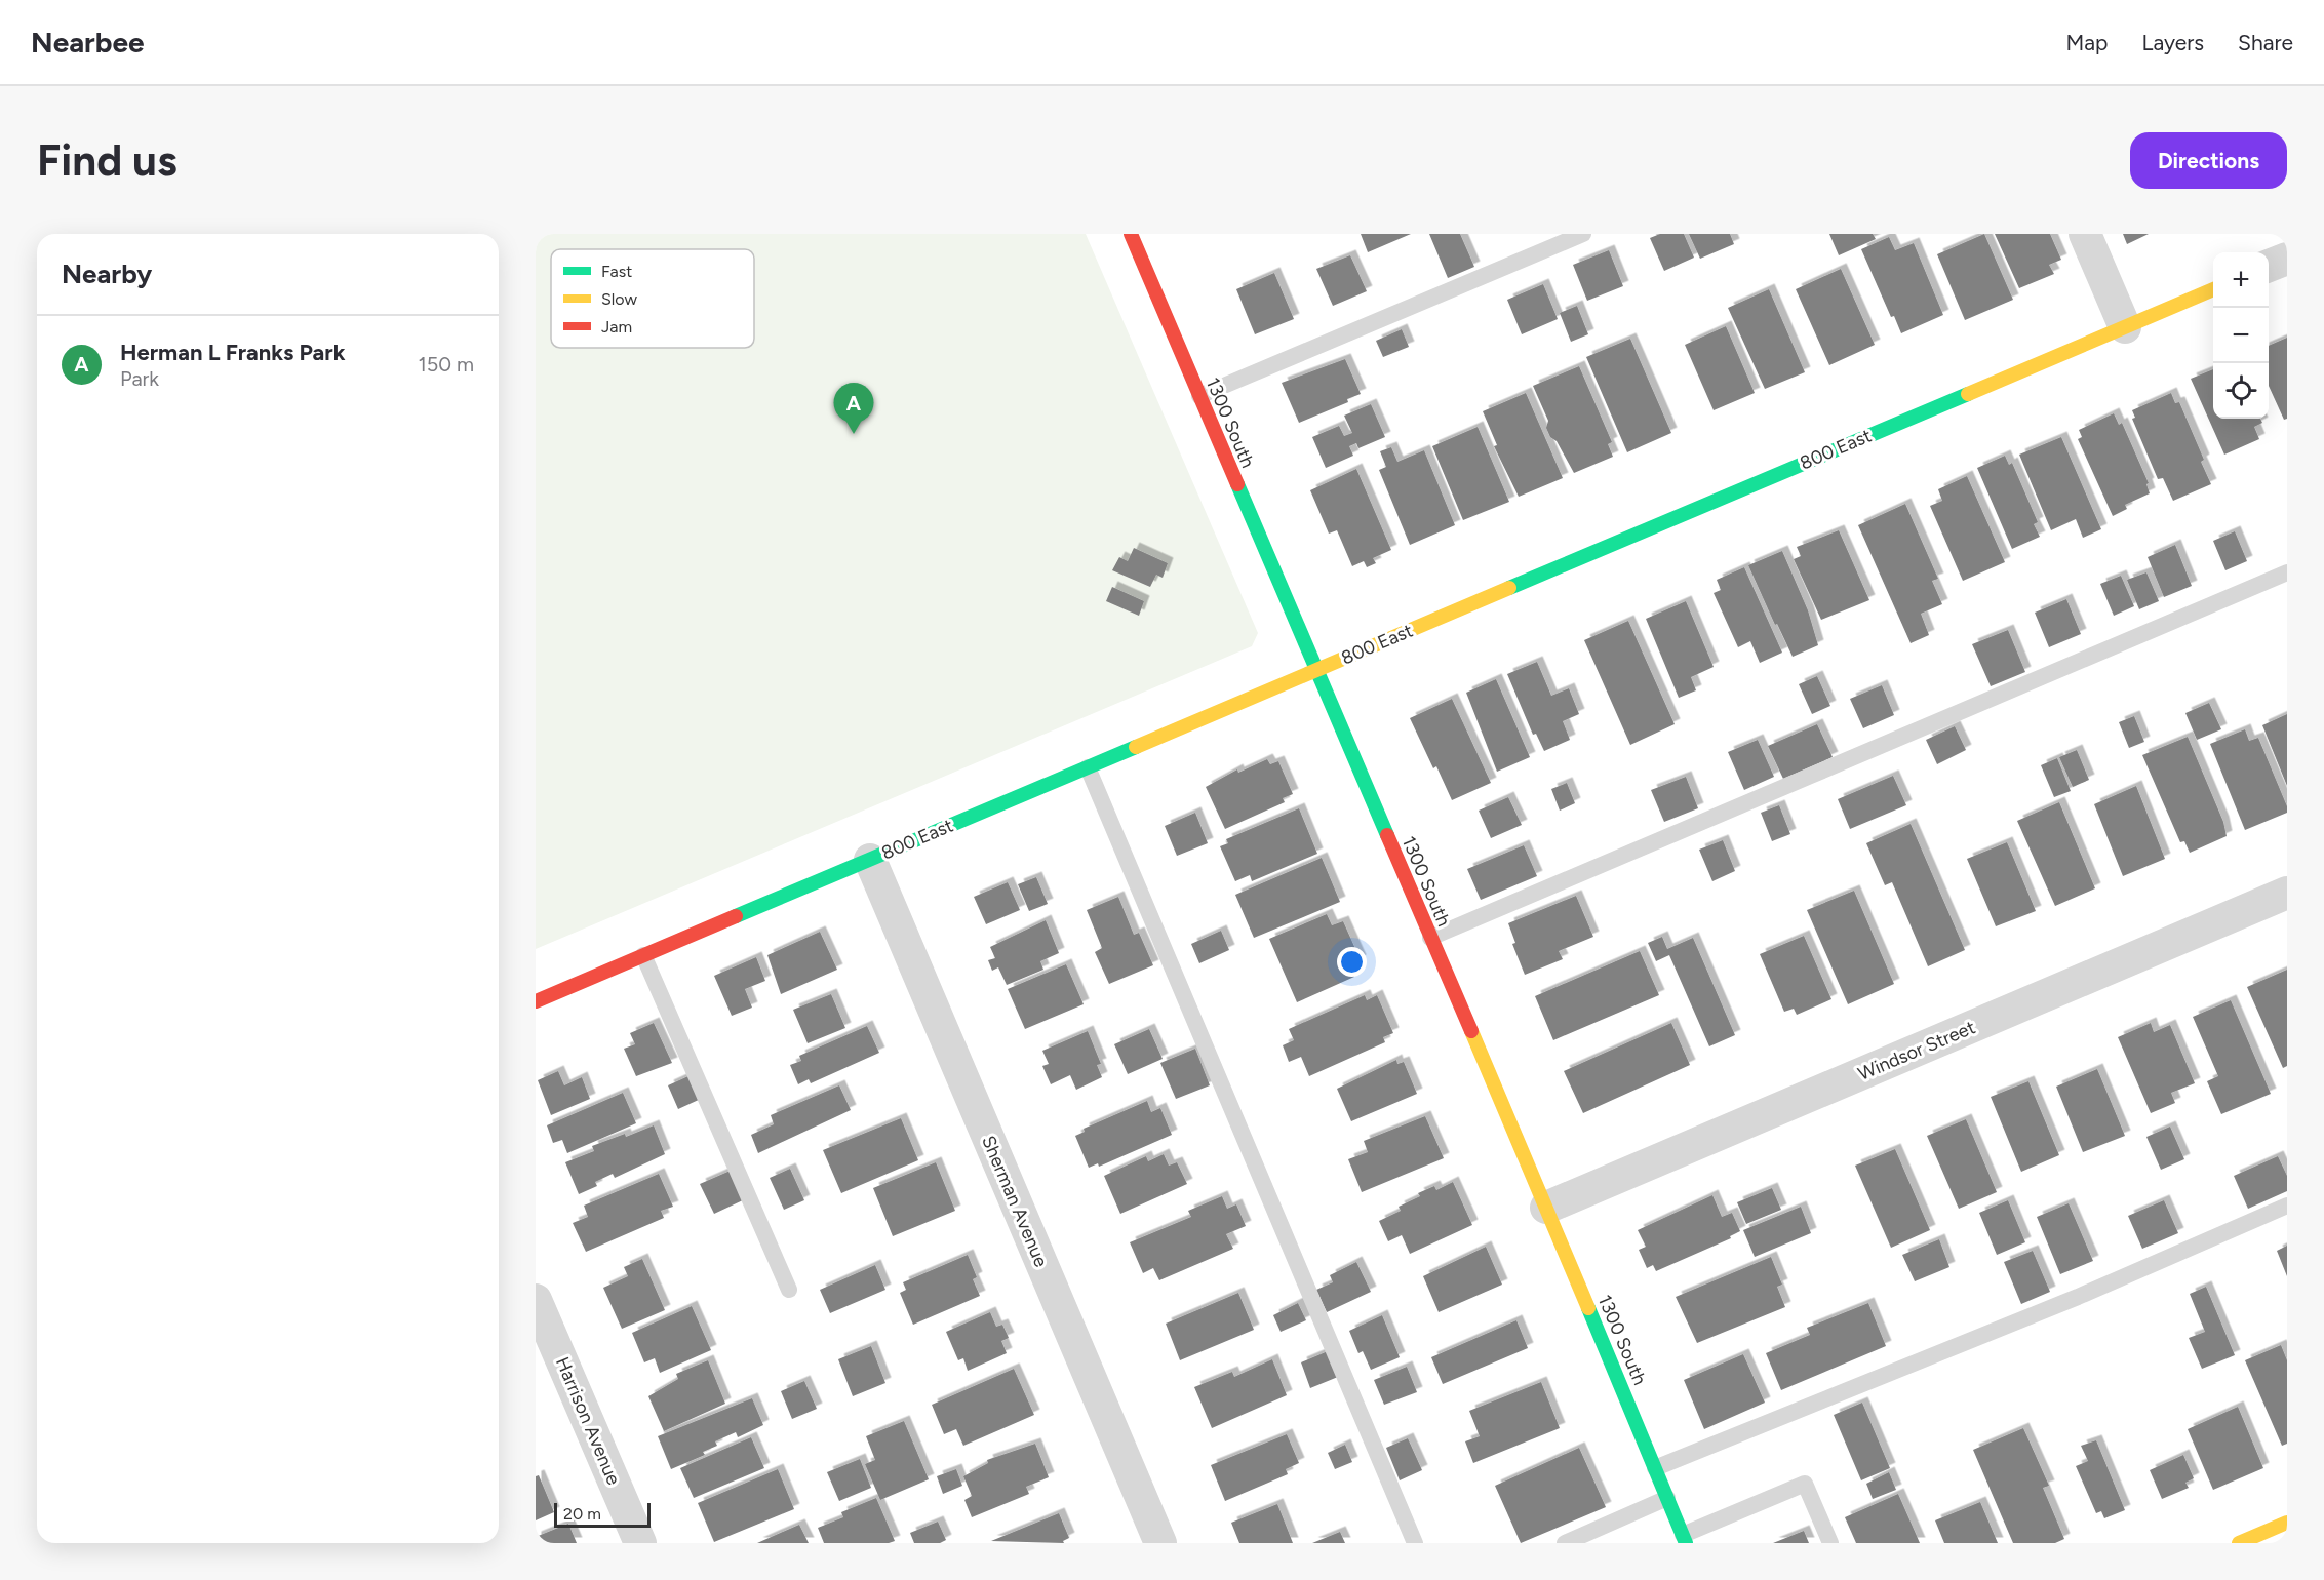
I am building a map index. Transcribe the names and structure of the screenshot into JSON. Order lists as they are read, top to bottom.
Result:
{
  "streets": {
    "street": [
      "1300 South",
      "800 East",
      "Windsor Street",
      "Sherman Avenue",
      "Harrison Avenue"
    ]
  },
  "crossings": [
    ["1300 South", "800 East"],
    ["1300 South", "Windsor Street"],
    ["800 East", "Sherman Avenue"]
  ],
  "legend": ["Fast", "Slow", "Jam"],
  "scale_bar": "20 m",
  "page": {
    "header": "Nearbee",
    "nav": ["Map", "Layers", "Share"],
    "buttons": "Directions",
    "title": "Find us",
    "heading": "Nearby",
    "map_buttons": ["+", "−"],
    "list": [
      {
        "mark": "A",
        "name": "Herman L Franks Park",
        "note": "Park",
        "value": "150 m"
      }
    ],
    "pins": "A",
    "scale": "20 m"
  }
}
